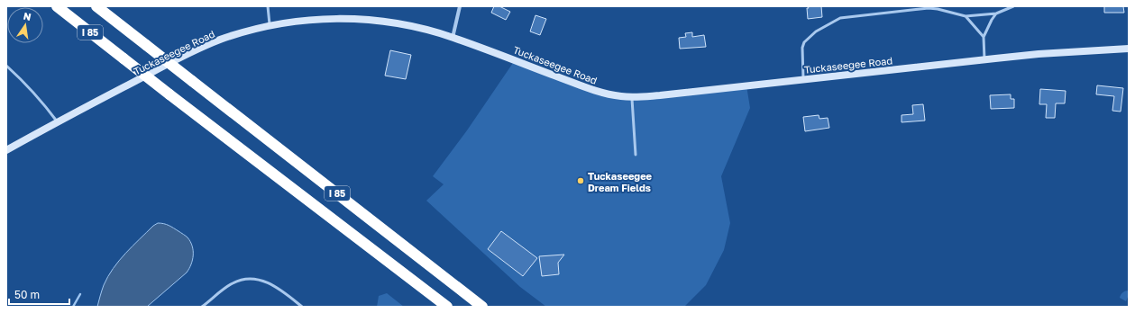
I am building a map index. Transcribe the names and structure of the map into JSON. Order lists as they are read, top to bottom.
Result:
{
  "streets": {
    "highway": ["I 85"],
    "street": ["Tuckaseegee Road"]
  },
  "places": ["Tuckaseegee Dream Fields"],
  "scale_bar": "50 m",
  "north": "top"
}
